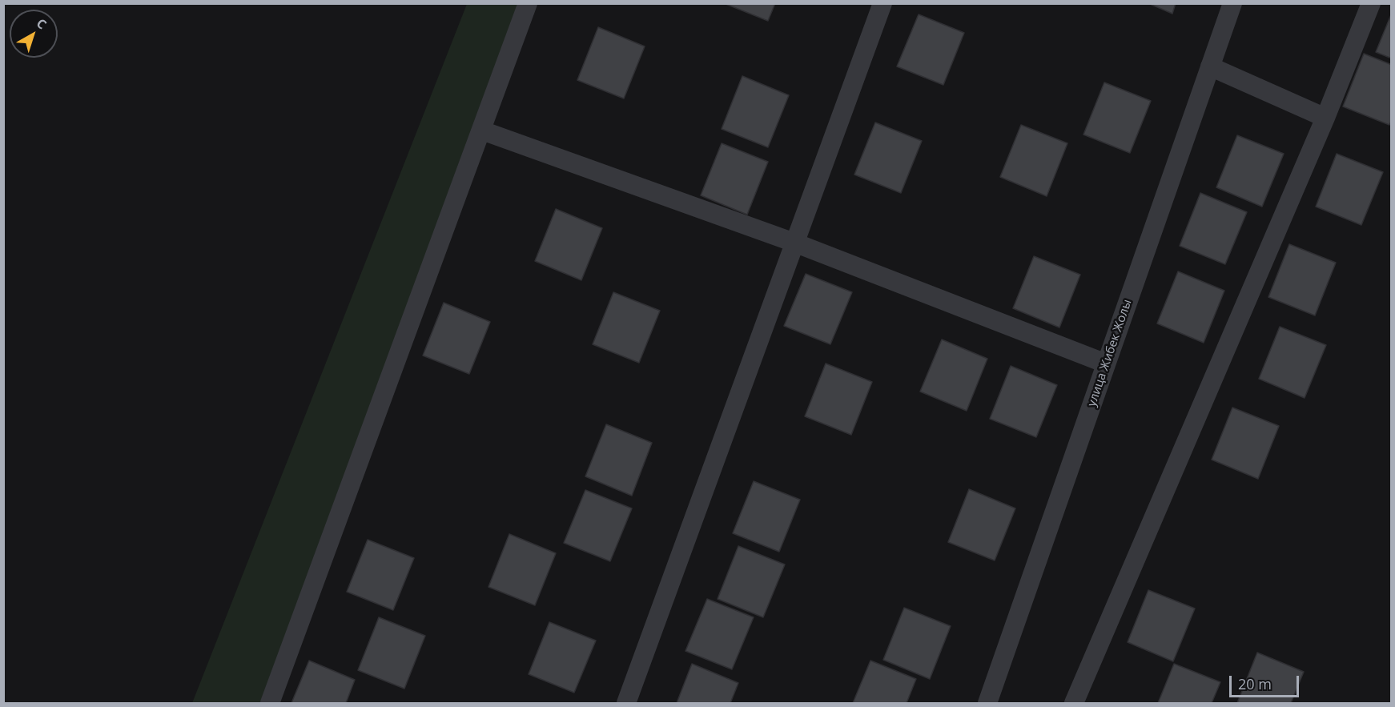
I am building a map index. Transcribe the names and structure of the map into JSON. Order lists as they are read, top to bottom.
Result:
{
  "streets": {
    "street": ["улица Жибек Жолы"]
  },
  "scale_bar": "20 m",
  "north": "top right"
}
